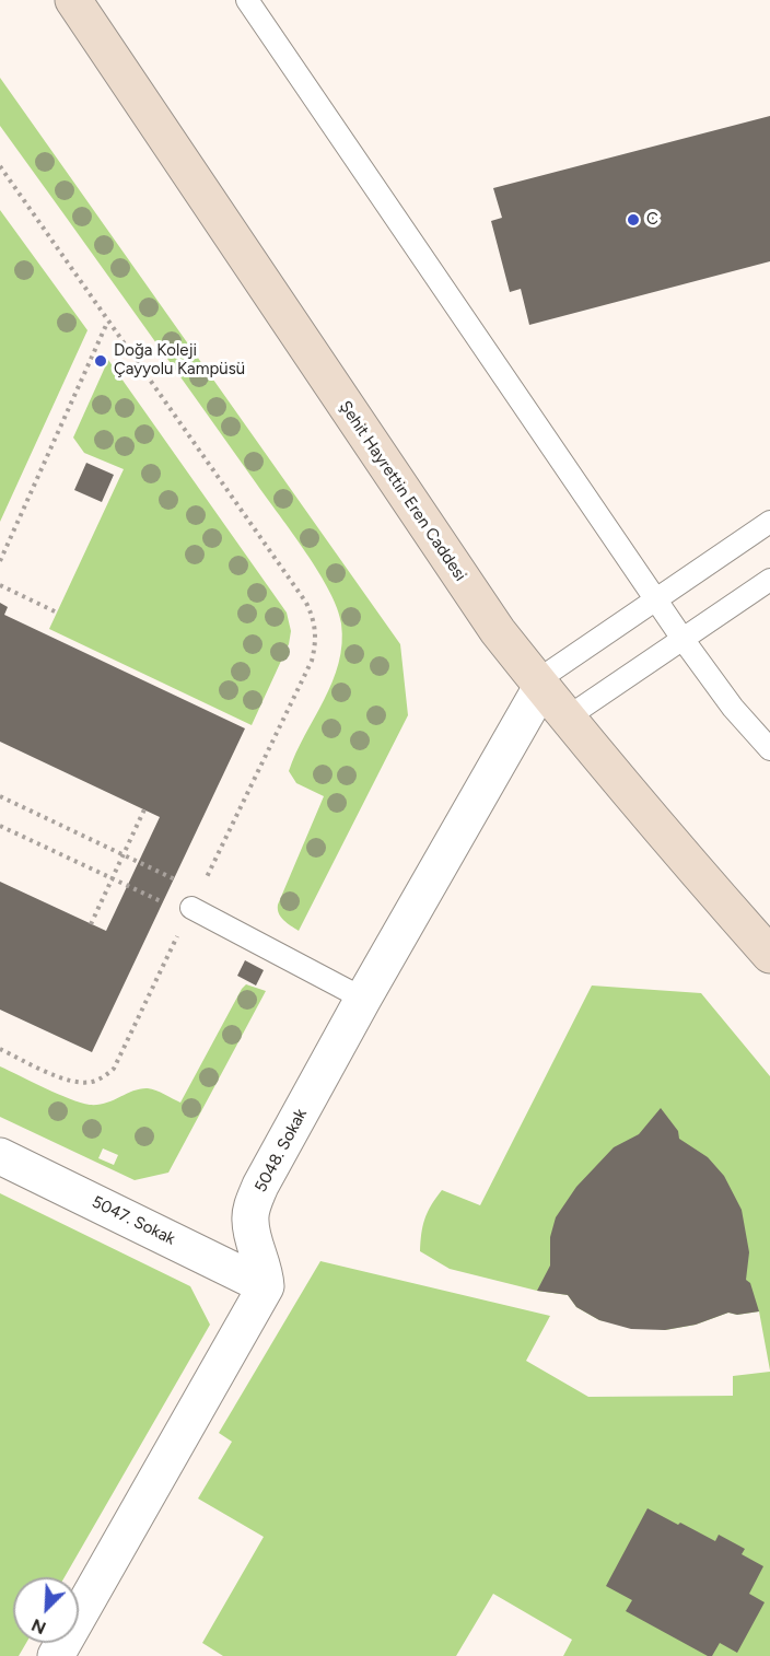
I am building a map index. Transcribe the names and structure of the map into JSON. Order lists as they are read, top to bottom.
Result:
{
  "streets": {
    "main road": ["Şehit Hayrettin Eren Caddesi"],
    "street": ["5048. Sokak", "5047. Sokak"]
  },
  "crossings": [
    ["Şehit Hayrettin Eren Caddesi", "5048. Sokak"],
    ["5048. Sokak", "5047. Sokak"]
  ],
  "places": ["C", "Doğa Koleji Çayyolu Kampüsü"],
  "north": "bottom left"
}
